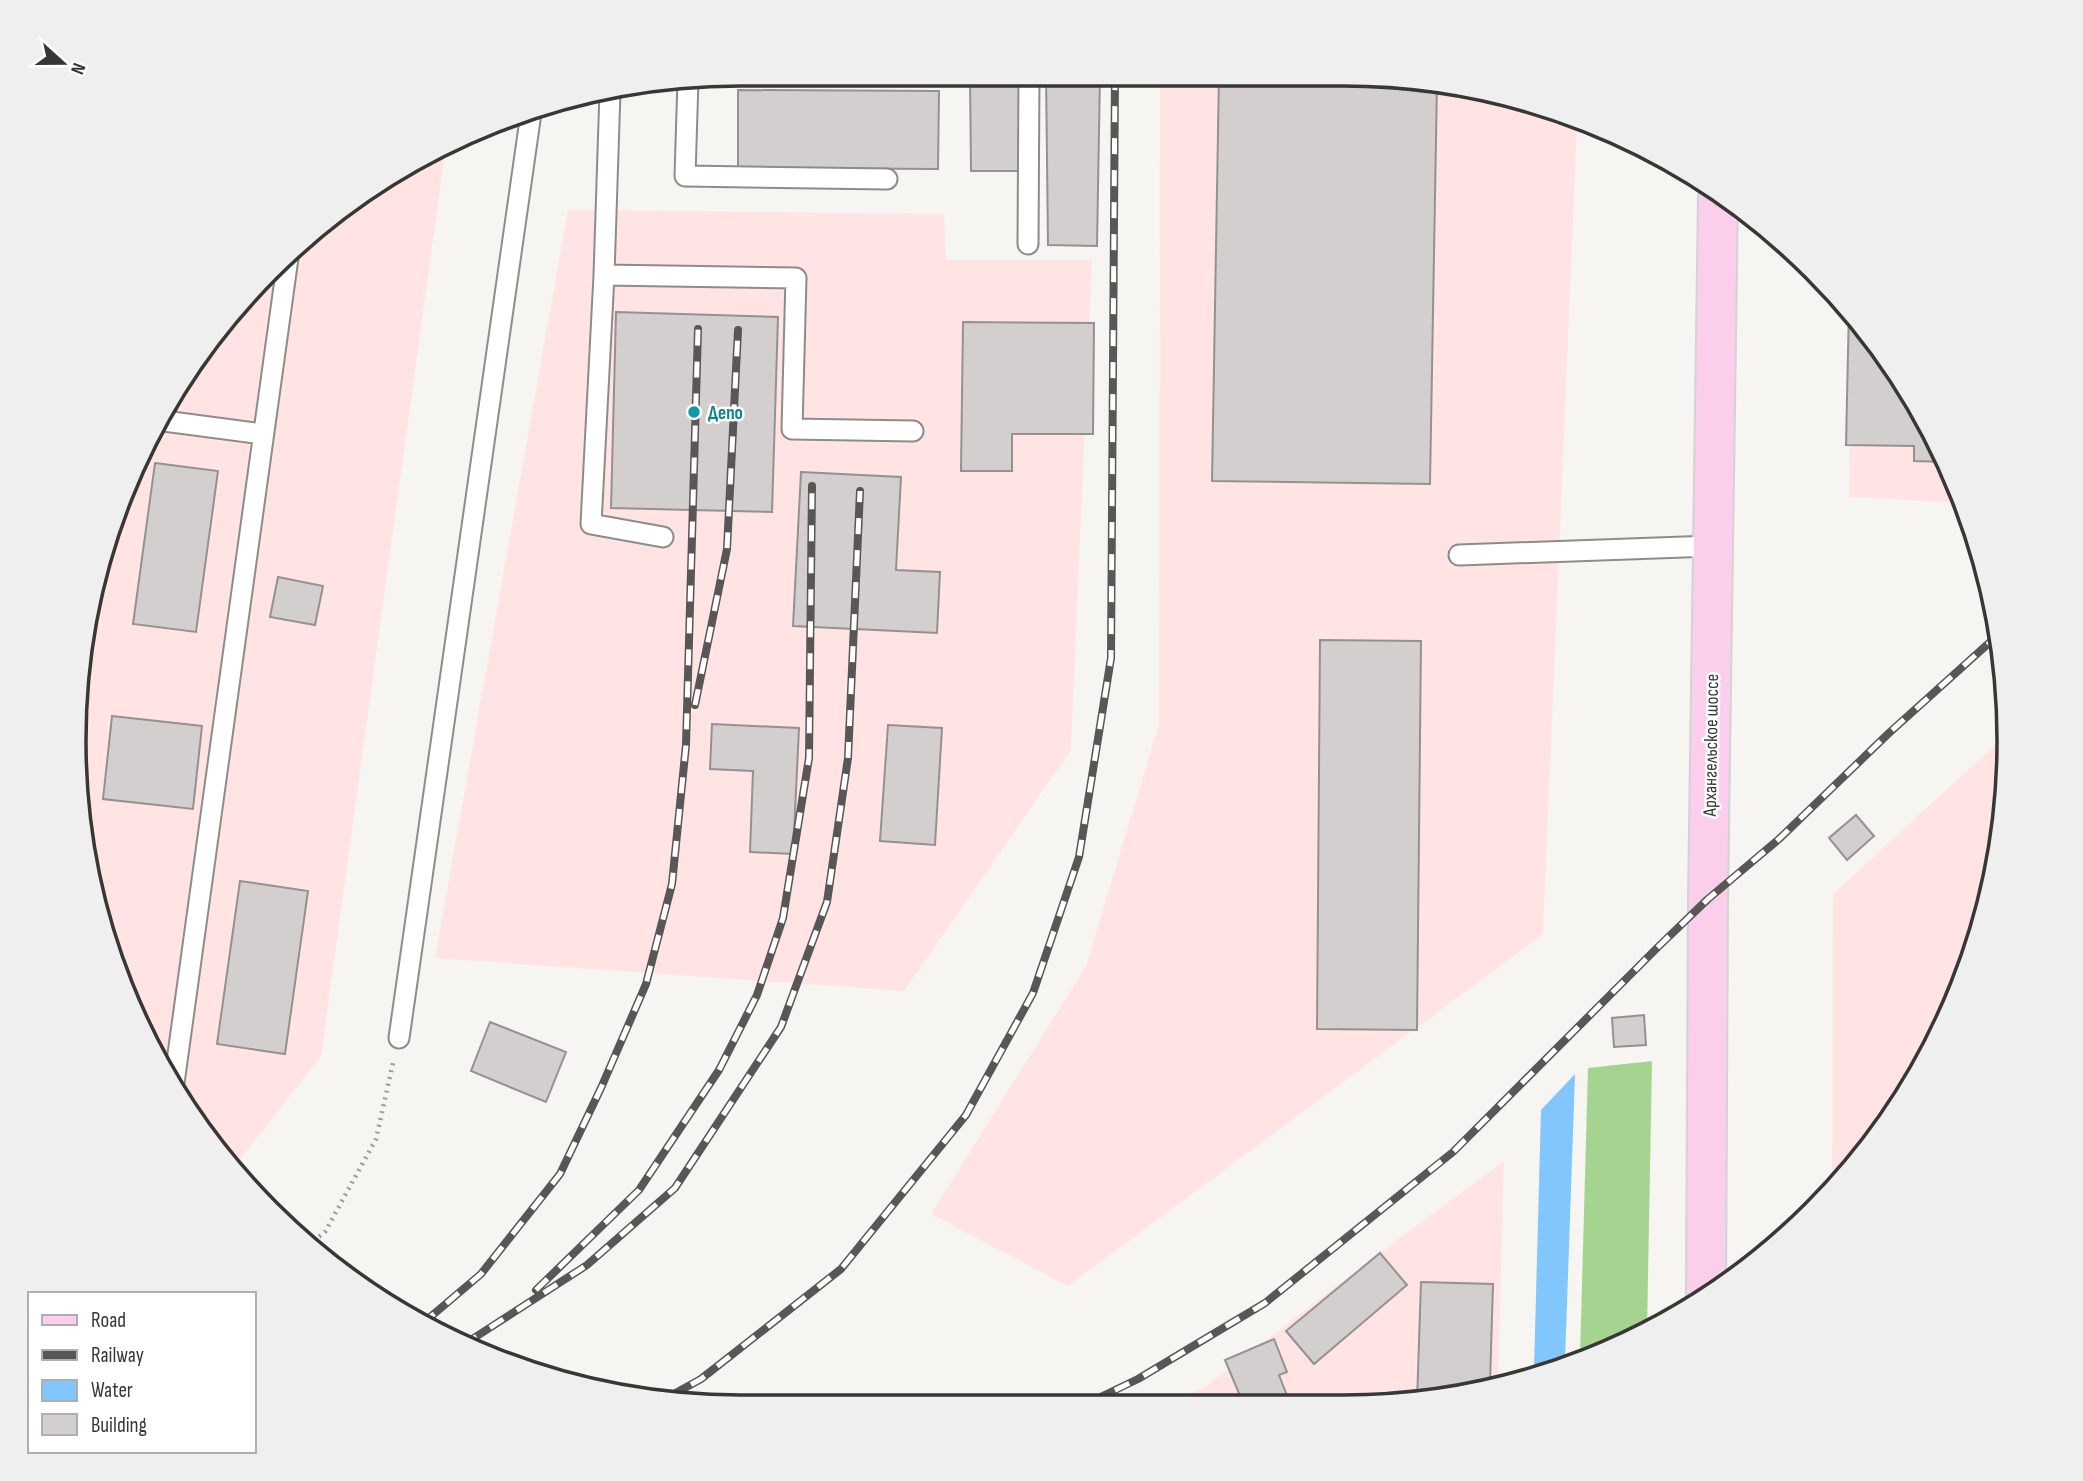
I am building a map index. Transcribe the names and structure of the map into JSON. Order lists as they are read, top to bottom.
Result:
{
  "streets": {
    "main road": ["Архангельское шоссе"]
  },
  "places": ["Депо"],
  "legend": [
    "Road",
    "Railway",
    "Water",
    "Building"
  ],
  "north": "right"
}
